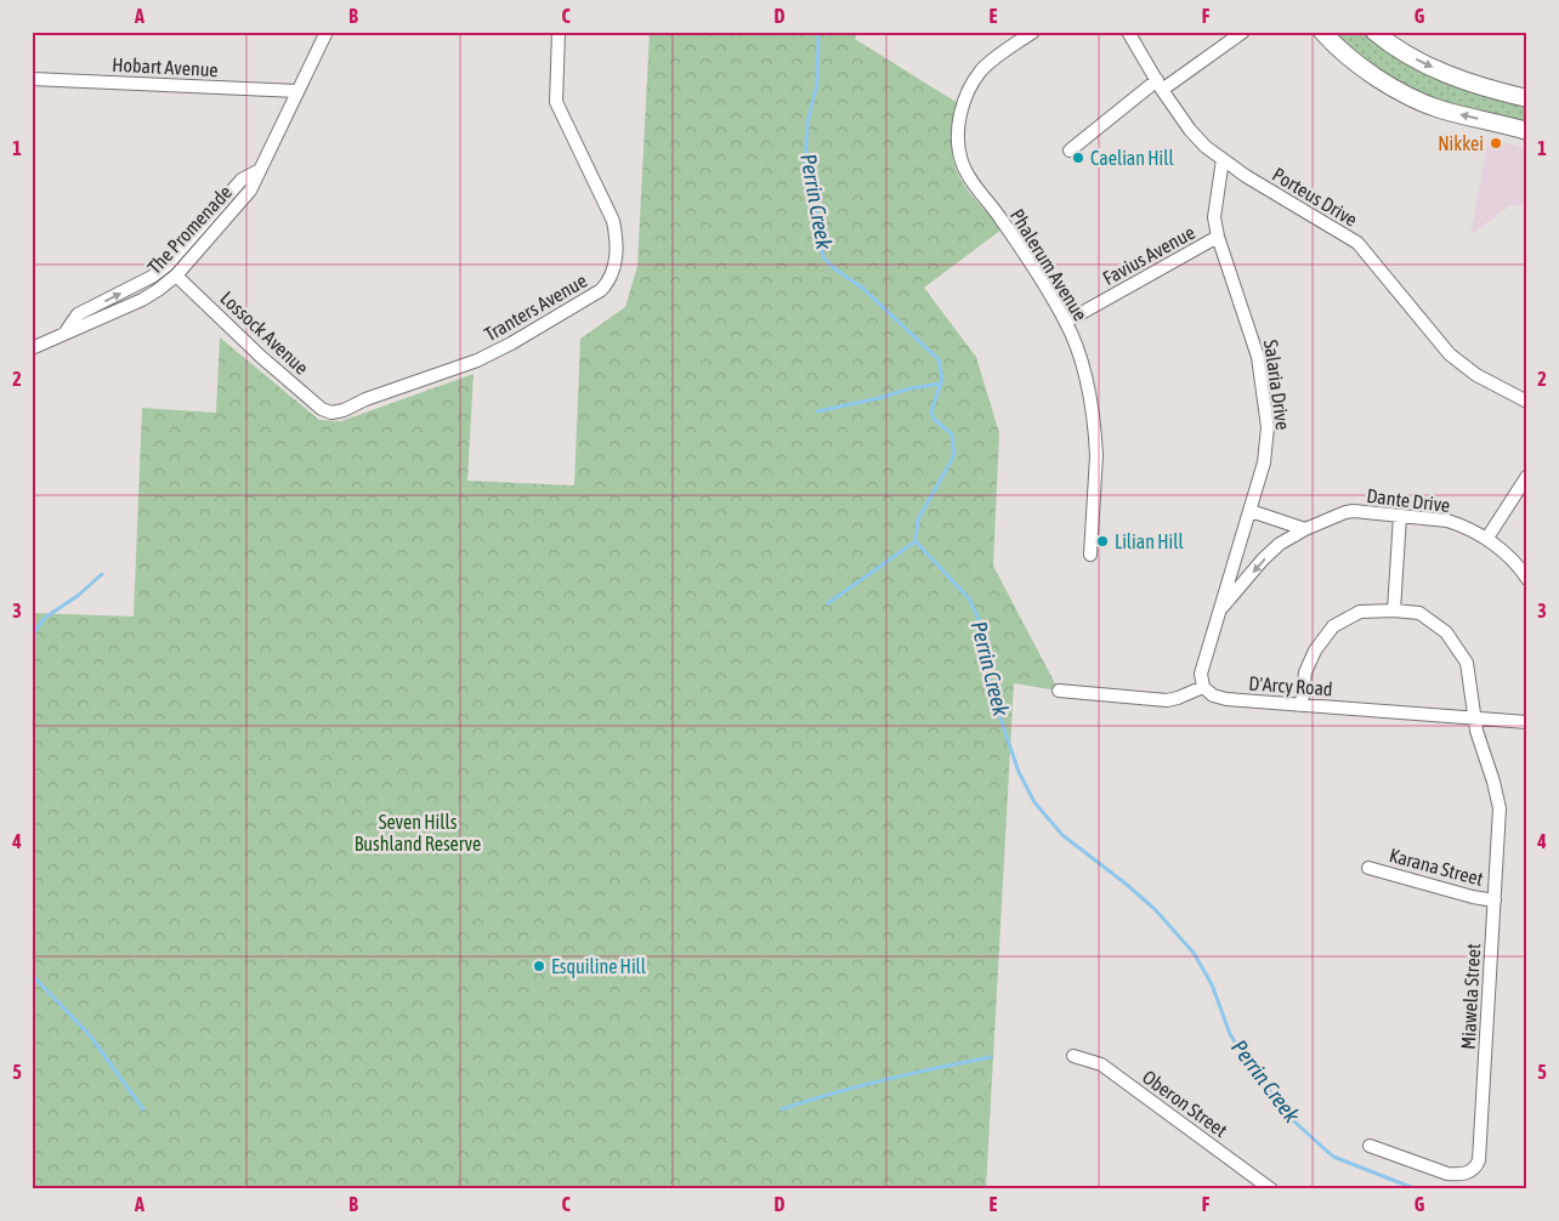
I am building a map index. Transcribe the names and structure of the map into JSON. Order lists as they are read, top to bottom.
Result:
{
  "streets": {
    "street": [
      "Hobart Avenue",
      "Porteus Drive",
      "The Promenade",
      "Favius Avenue",
      "Phalerum Avenue",
      "Tranters Avenue",
      "Lossock Avenue",
      "Salaria Drive",
      "Dante Drive",
      "D'Arcy Road",
      "Karana Street",
      "Miawela Street",
      "Oberon Street"
    ]
  },
  "crossings": [
    ["Hobart Avenue", "The Promenade"],
    ["Porteus Drive", "Salaria Drive"],
    ["The Promenade", "Lossock Avenue"],
    ["Favius Avenue", "Phalerum Avenue"],
    ["Favius Avenue", "Salaria Drive"],
    ["Tranters Avenue", "Lossock Avenue"],
    ["Salaria Drive", "Dante Drive"],
    ["Salaria Drive", "D'Arcy Road"],
    ["D'Arcy Road", "Miawela Street"],
    ["Karana Street", "Miawela Street"]
  ],
  "water": ["Perrin Creek"],
  "parks": ["Seven Hills Bushland Reserve"],
  "places": [
    "Nikkei",
    "Caelian Hill",
    "Lilian Hill",
    "Esquiline Hill"
  ],
  "grid": {
    "columns": [
      "A",
      "B",
      "C",
      "D",
      "E",
      "F",
      "G"
    ],
    "rows": [
      "1",
      "2",
      "3",
      "4",
      "5"
    ]
  }
}
